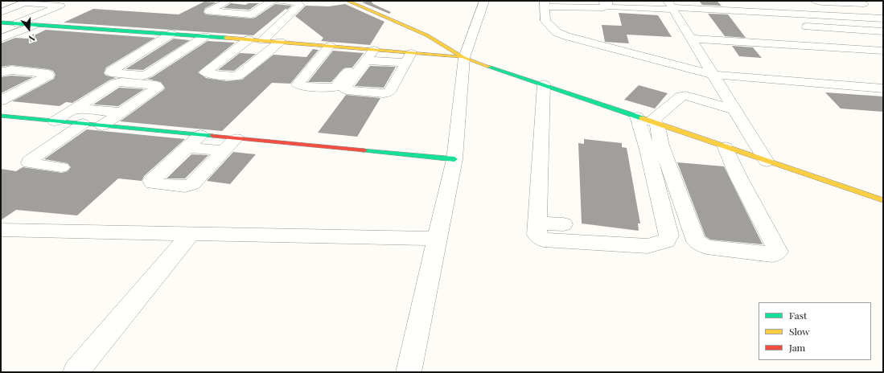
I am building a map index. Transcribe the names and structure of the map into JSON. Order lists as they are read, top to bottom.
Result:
{
  "legend": ["Fast", "Slow", "Jam"],
  "north": "bottom"
}
